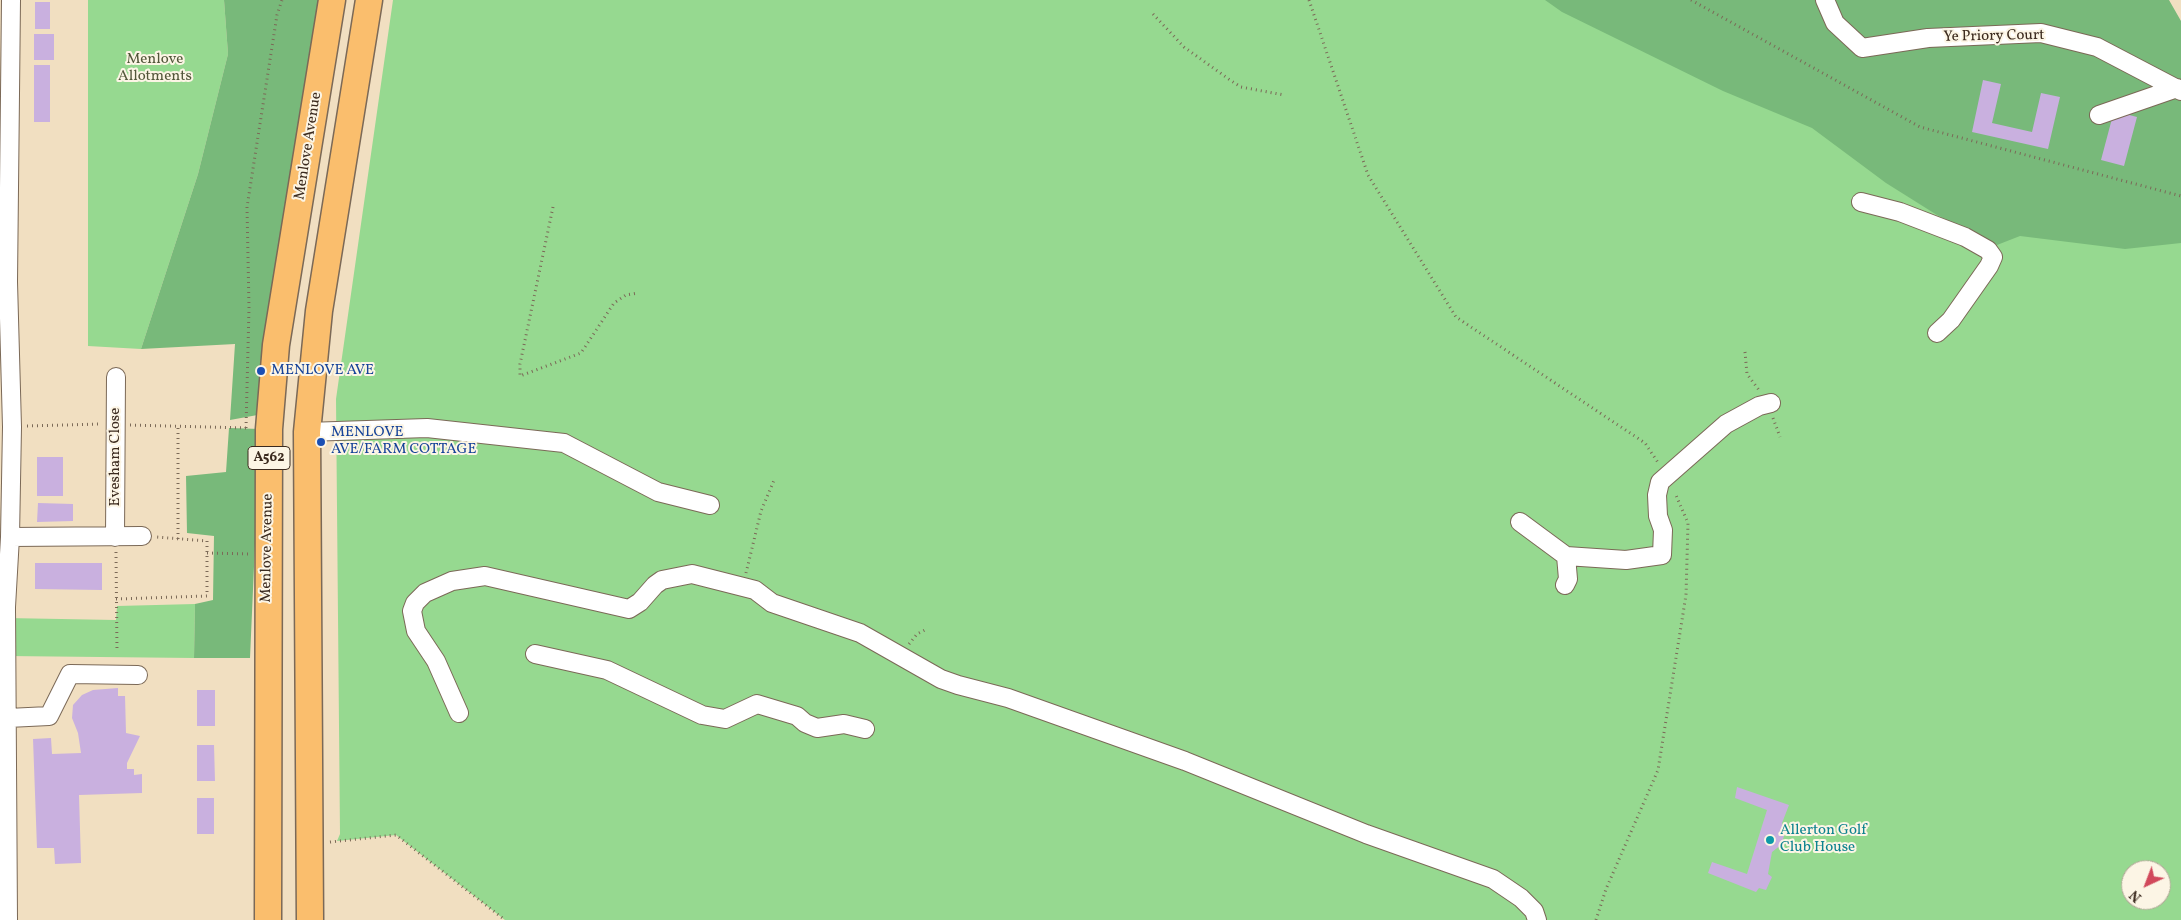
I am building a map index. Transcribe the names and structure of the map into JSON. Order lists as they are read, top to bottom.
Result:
{
  "streets": {
    "highway": ["Menlove Avenue", "A562"],
    "street": ["Ye Priory Court", "Evesham Close"]
  },
  "parks": ["Menlove Allotments"],
  "places": ["MENLOVE AVE", "MENLOVE AVE/FARM COTTAGE", "Allerton Golf Club House"],
  "north": "bottom left"
}
